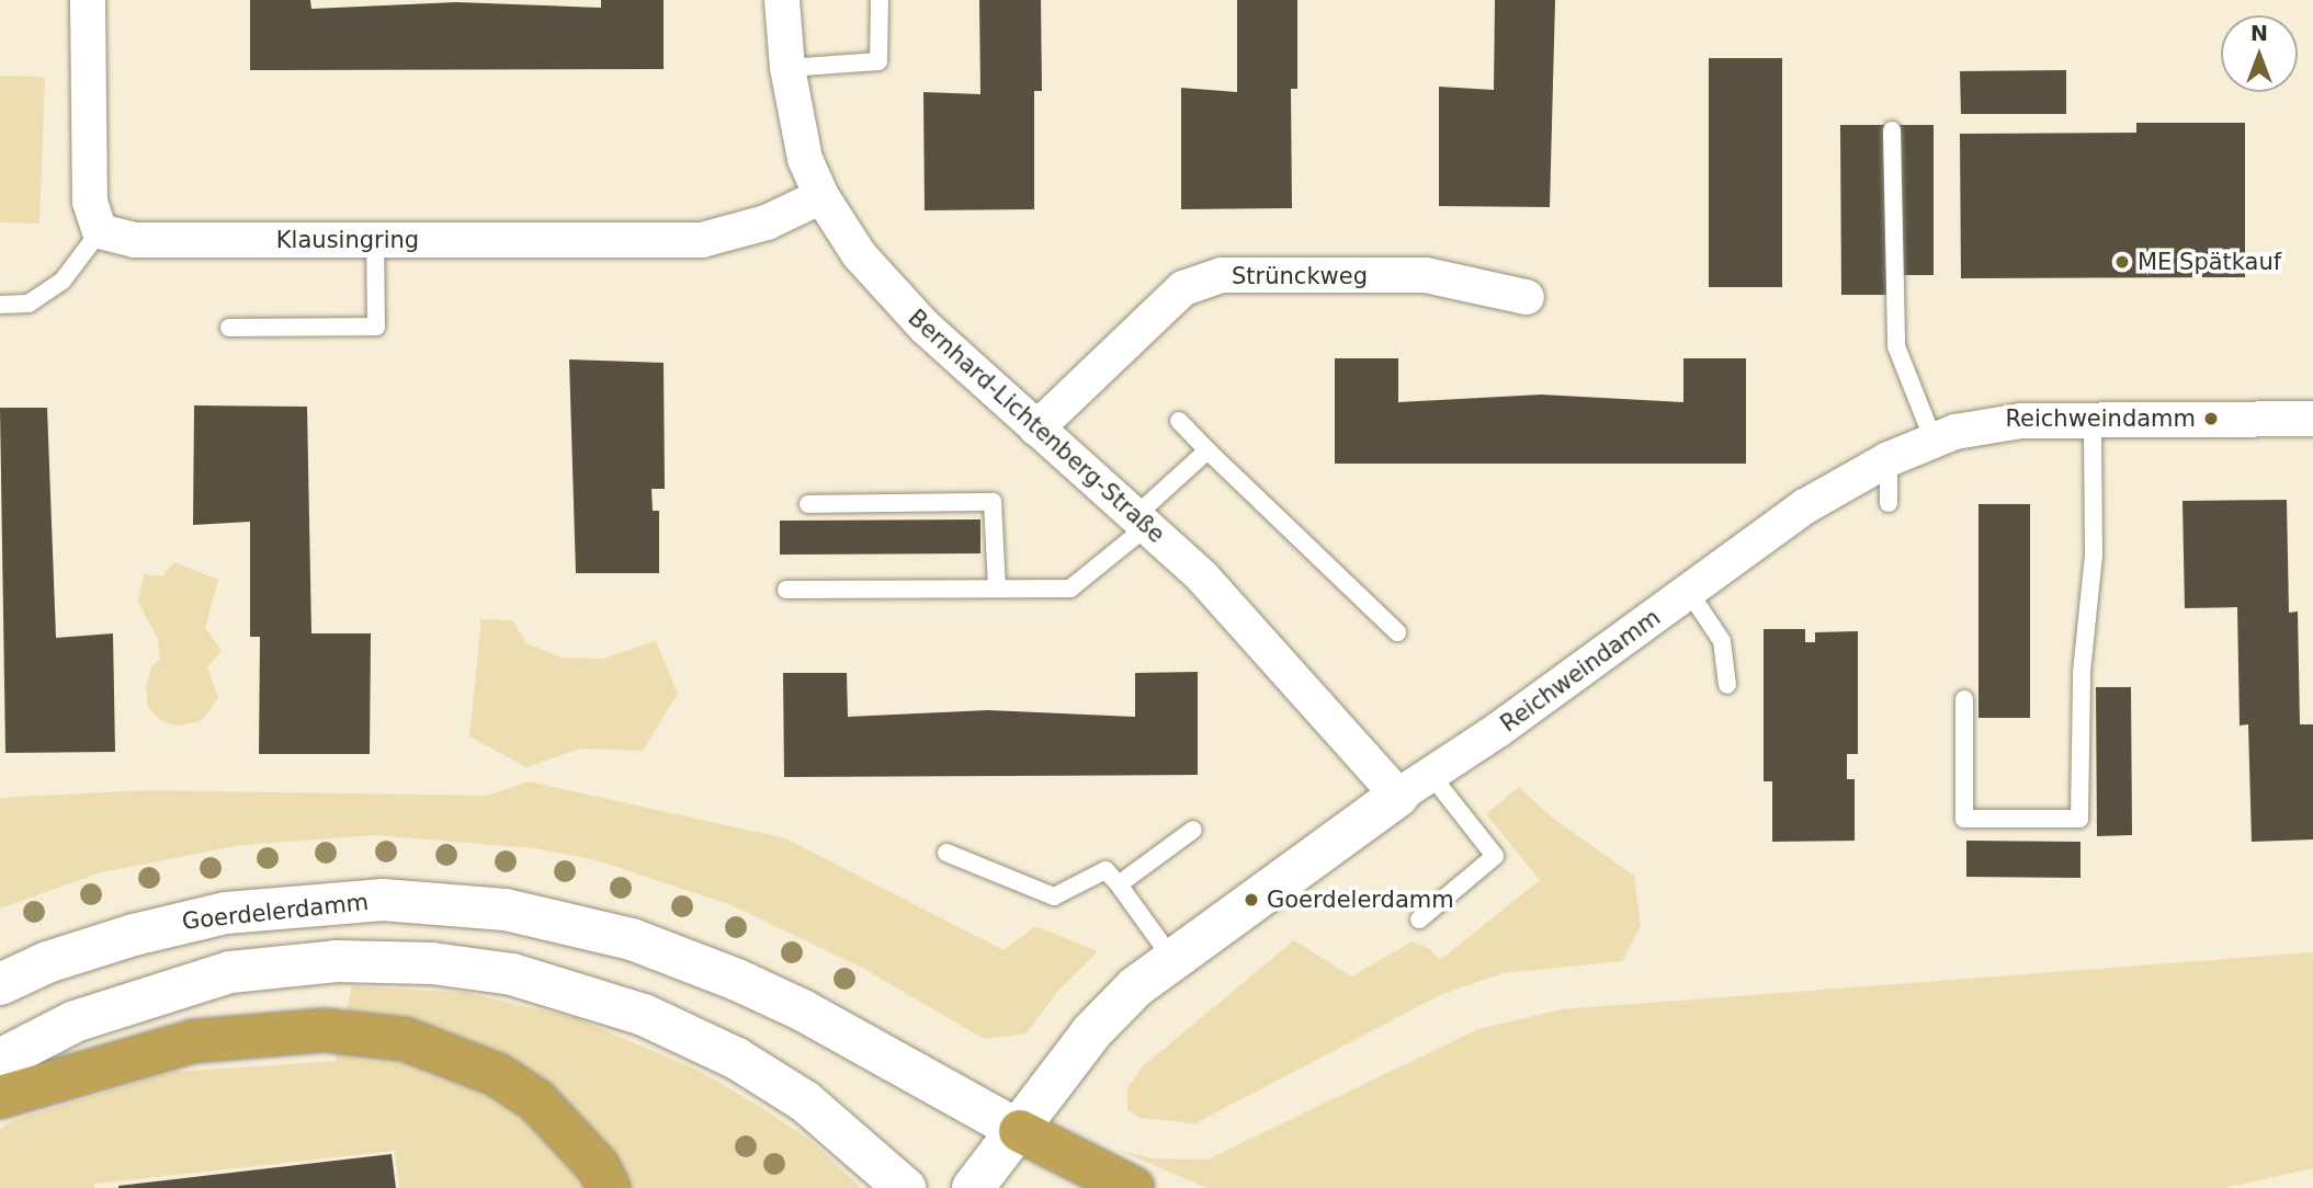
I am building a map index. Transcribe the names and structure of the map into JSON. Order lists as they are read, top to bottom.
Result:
{
  "streets": {
    "main road": ["Reichweindamm", "Goerdelerdamm"],
    "street": ["Klausingring", "Strünckweg", "Bernhard-Lichtenberg-Straße"]
  },
  "crossings": [
    ["Klausingring", "Bernhard-Lichtenberg-Straße"],
    ["Strünckweg", "Bernhard-Lichtenberg-Straße"],
    ["Bernhard-Lichtenberg-Straße", "Reichweindamm"],
    ["Reichweindamm", "Goerdelerdamm"]
  ],
  "places": ["ME Spätkauf", "Reichweindamm", "Goerdelerdamm"],
  "north": "top"
}
